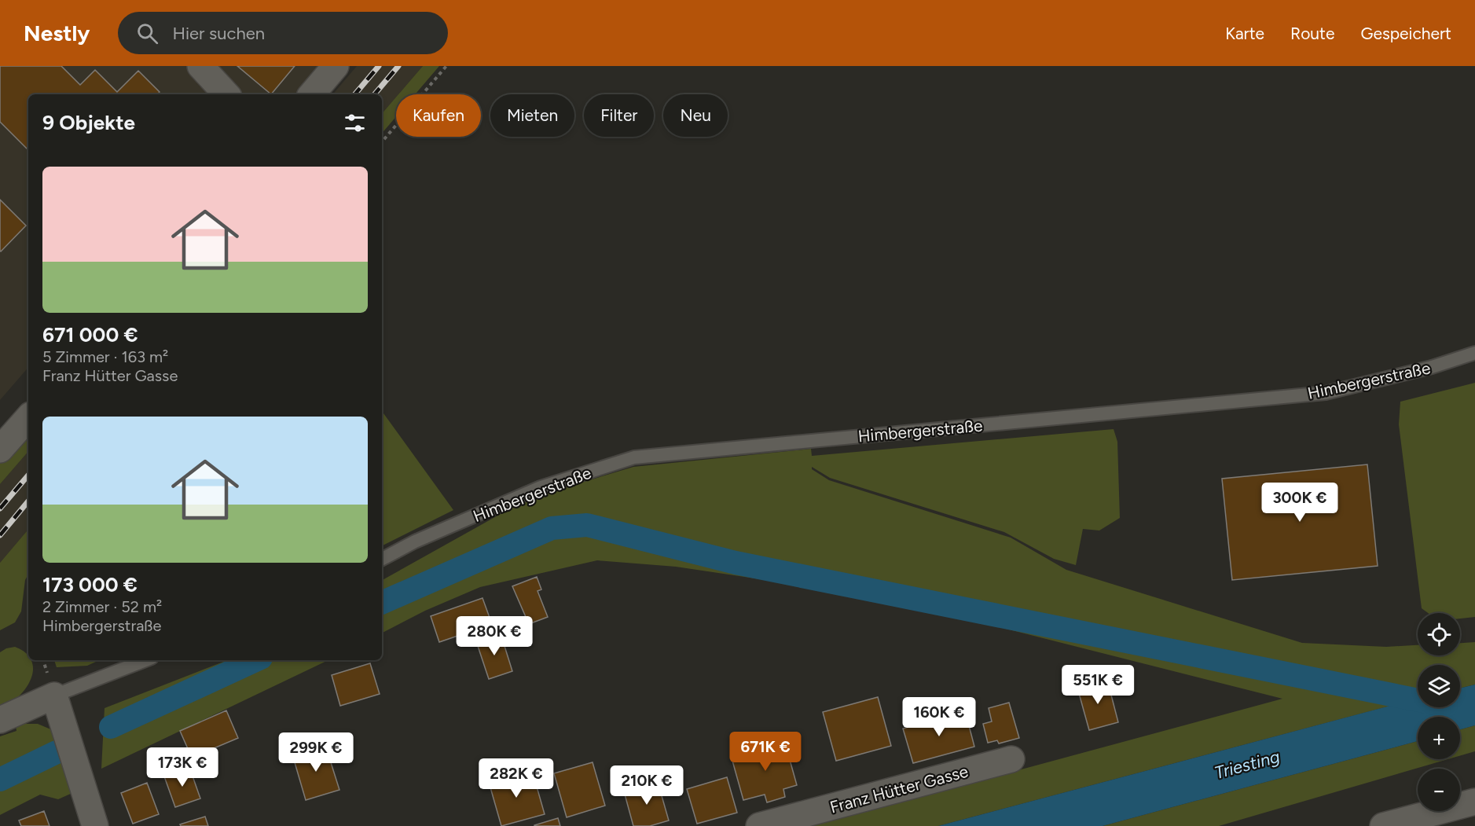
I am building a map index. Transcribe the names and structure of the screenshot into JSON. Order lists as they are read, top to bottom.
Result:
{
  "streets": {
    "street": ["Franz Hütter Gasse"],
    "lane": ["Himbergerstraße"]
  },
  "water": ["Triesting"],
  "page": {
    "header": "Nestly",
    "search": "Hier suchen",
    "nav": ["Karte", "Route", "Gespeichert"],
    "chip": [
      "Kaufen",
      "Mieten",
      "Filter",
      "Neu"
    ],
    "heading": "9 Objekte",
    "list": [
      {
        "name": "671 000 €",
        "note": "5 Zimmer · 163 m² · Franz Hütter Gasse"
      },
      {
        "name": "173 000 €",
        "note": "2 Zimmer · 52 m² · Himbergerstraße"
      }
    ],
    "price": [
      "300K €",
      "280K €",
      "551K €",
      "160K €",
      "671K €",
      "299K €",
      "173K €",
      "282K €",
      "210K €"
    ],
    "map_buttons": ["+", "−"]
  }
}
